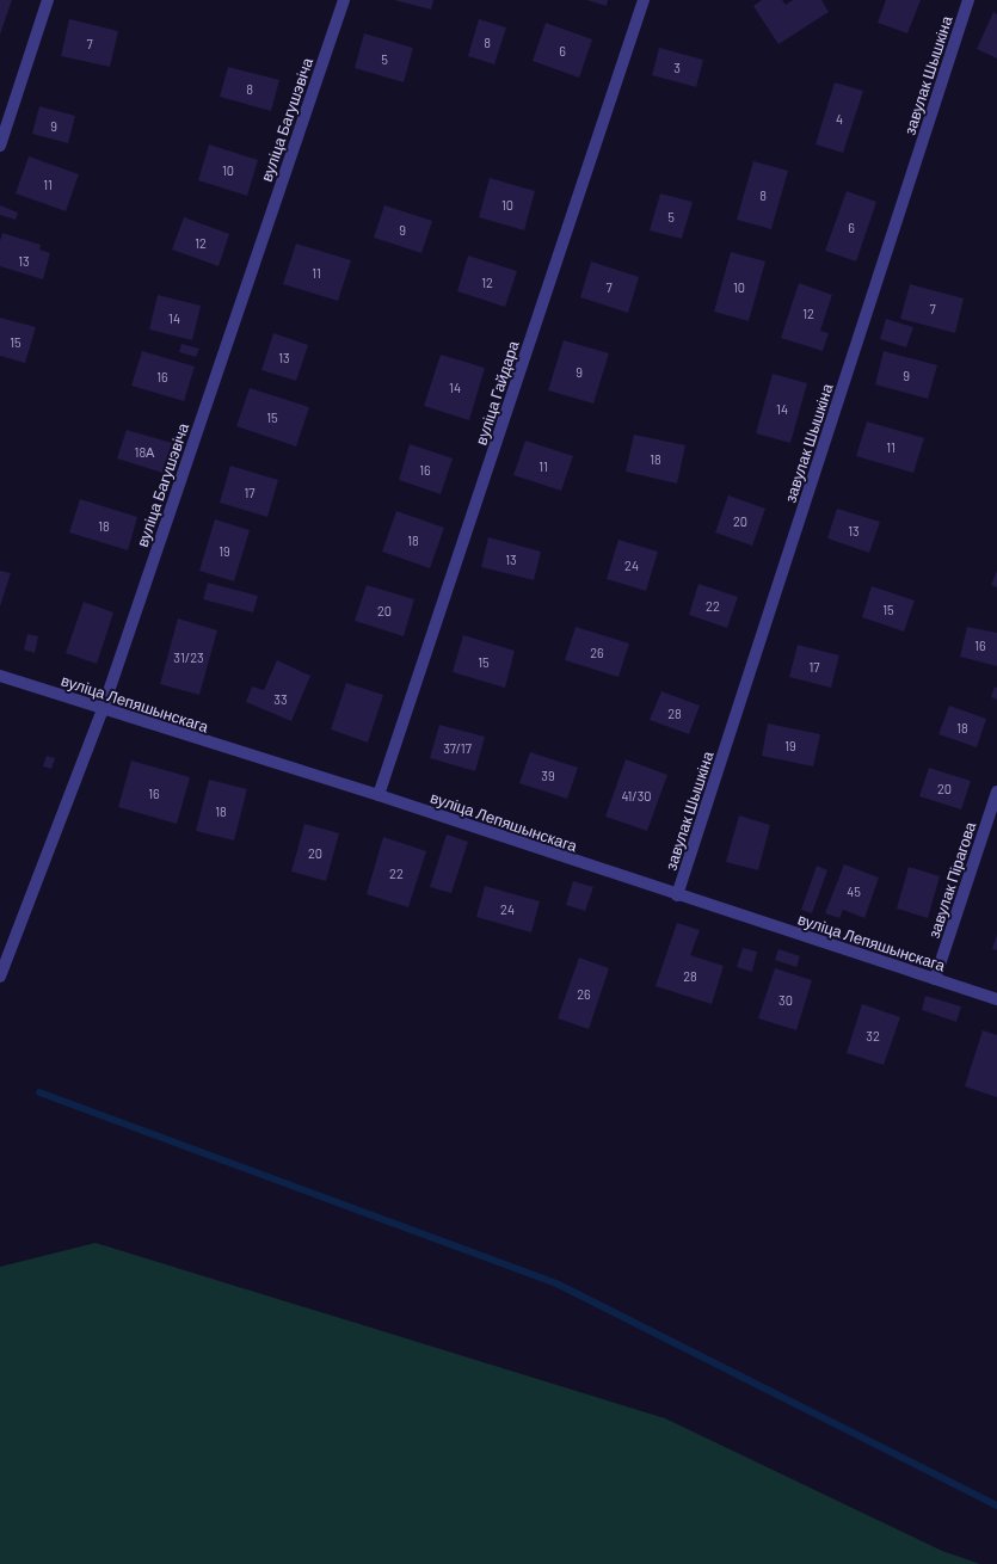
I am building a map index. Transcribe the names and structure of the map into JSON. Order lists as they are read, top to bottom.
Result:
{
  "streets": {
    "street": [
      "завулак Шышкіна",
      "вуліца Багушэвіча",
      "вуліца Гайдара",
      "вуліца Лепяшынскага",
      "завулак Пірагова"
    ]
  },
  "crossings": [
    ["завулак Шышкіна", "вуліца Лепяшынскага"],
    ["вуліца Багушэвіча", "вуліца Лепяшынскага"],
    ["вуліца Гайдара", "вуліца Лепяшынскага"],
    ["вуліца Лепяшынскага", "завулак Пірагова"]
  ],
  "house_numbers": [
    "8",
    "7",
    "6",
    "5",
    "3",
    "8",
    "4",
    "9",
    "10",
    "11",
    "8",
    "10",
    "5",
    "6",
    "9",
    "12",
    "13",
    "11",
    "12",
    "7",
    "10",
    "7",
    "12",
    "14",
    "15",
    "13",
    "9",
    "9",
    "16",
    "14",
    "14",
    "15",
    "11",
    "18А",
    "18",
    "11",
    "16",
    "17",
    "20",
    "18",
    "13",
    "18",
    "19",
    "13",
    "24",
    "22",
    "15",
    "20",
    "16",
    "26",
    "31/23",
    "15",
    "17",
    "33",
    "28",
    "18",
    "19",
    "37/17",
    "39",
    "20",
    "16",
    "41/30",
    "18",
    "20",
    "22",
    "45",
    "24",
    "28",
    "26",
    "30",
    "32"
  ]
}
